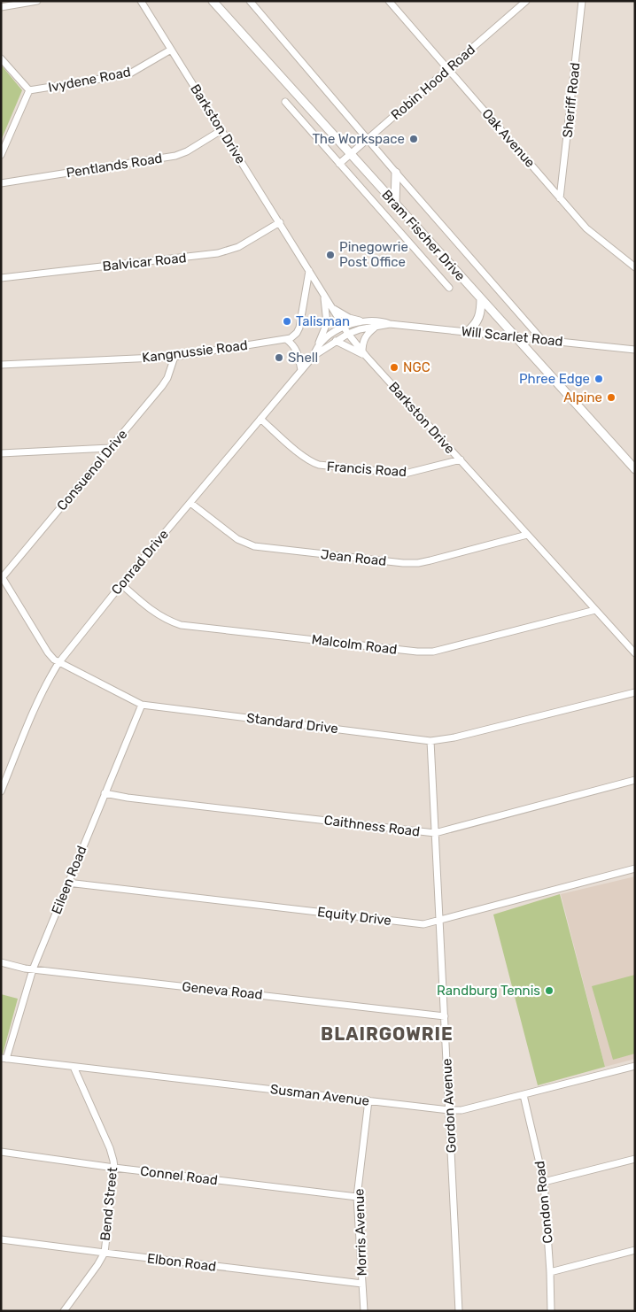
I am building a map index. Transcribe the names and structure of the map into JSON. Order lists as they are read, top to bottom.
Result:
{
  "streets": {
    "main road": ["Bram Fischer Drive"],
    "street": [
      "Ivydene Road",
      "Robin Hood Road",
      "Sheriff Road",
      "Barkston Drive",
      "Oak Avenue",
      "Pentlands Road",
      "Balvicar Road",
      "Will Scarlet Road",
      "Kangnussie Road",
      "Francis Road",
      "Consuenol Drive",
      "Jean Road",
      "Conrad Drive",
      "Malcolm Road",
      "Standard Drive",
      "Caithness Road",
      "Eileen Road",
      "Equity Drive",
      "Geneva Road",
      "Susman Avenue",
      "Gordon Avenue",
      "Connel Road",
      "Condon Road",
      "Bend Street",
      "Morris Avenue",
      "Elbon Road"
    ]
  },
  "crossings": [
    ["Ivydene Road", "Barkston Drive"],
    ["Robin Hood Road", "Oak Avenue"],
    ["Robin Hood Road", "Bram Fischer Drive"],
    ["Sheriff Road", "Oak Avenue"],
    ["Barkston Drive", "Pentlands Road"],
    ["Barkston Drive", "Balvicar Road"],
    ["Barkston Drive", "Will Scarlet Road"],
    ["Barkston Drive", "Francis Road"],
    ["Barkston Drive", "Jean Road"],
    ["Barkston Drive", "Conrad Drive"],
    ["Barkston Drive", "Malcolm Road"],
    ["Bram Fischer Drive", "Will Scarlet Road"],
    ["Will Scarlet Road", "Conrad Drive"],
    ["Kangnussie Road", "Consuenol Drive"],
    ["Francis Road", "Conrad Drive"],
    ["Consuenol Drive", "Standard Drive"],
    ["Jean Road", "Conrad Drive"],
    ["Conrad Drive", "Malcolm Road"],
    ["Conrad Drive", "Standard Drive"],
    ["Standard Drive", "Eileen Road"],
    ["Standard Drive", "Gordon Avenue"],
    ["Caithness Road", "Eileen Road"],
    ["Caithness Road", "Gordon Avenue"],
    ["Eileen Road", "Equity Drive"],
    ["Eileen Road", "Geneva Road"],
    ["Eileen Road", "Susman Avenue"],
    ["Equity Drive", "Gordon Avenue"],
    ["Geneva Road", "Gordon Avenue"],
    ["Susman Avenue", "Gordon Avenue"],
    ["Susman Avenue", "Condon Road"],
    ["Susman Avenue", "Bend Street"],
    ["Susman Avenue", "Morris Avenue"],
    ["Connel Road", "Bend Street"],
    ["Connel Road", "Morris Avenue"],
    ["Bend Street", "Elbon Road"],
    ["Morris Avenue", "Elbon Road"]
  ],
  "districts": ["BLAIRGOWRIE"],
  "places": [
    "The Workspace",
    "Pinegowrie Post Office",
    "Talisman",
    "Shell",
    "NGC",
    "Phree Edge",
    "Alpine",
    "Randburg Tennis"
  ]
}
